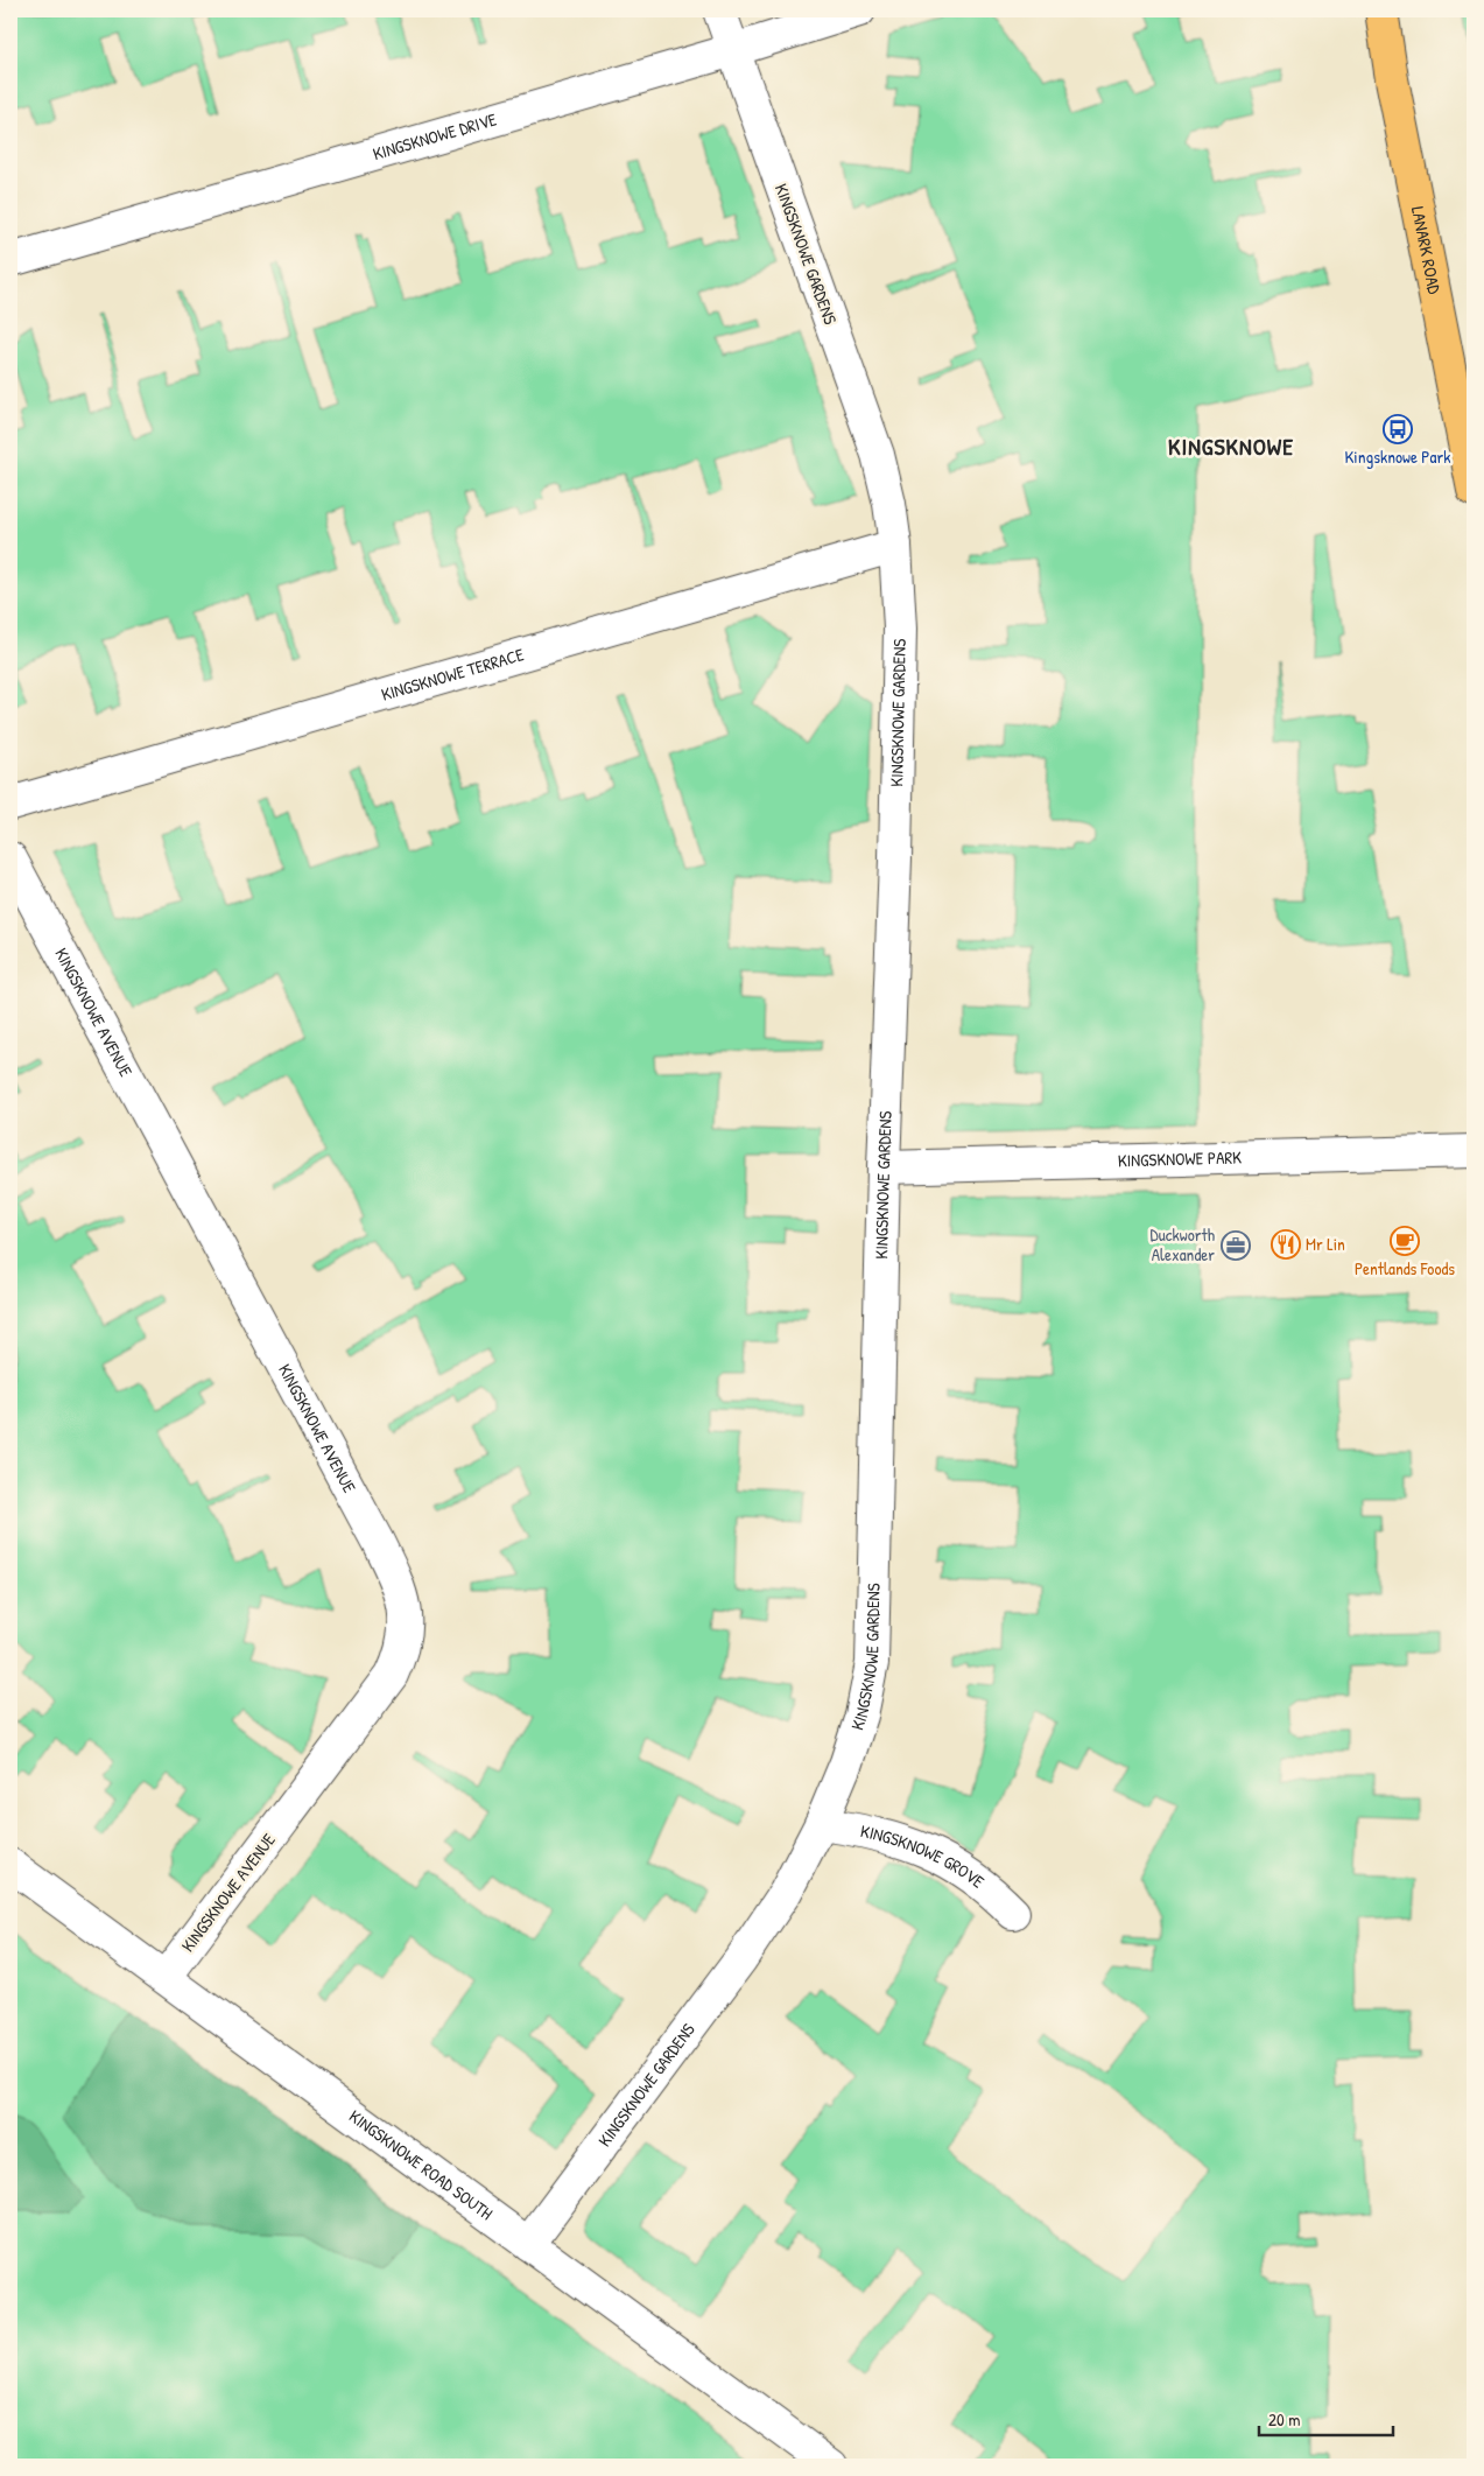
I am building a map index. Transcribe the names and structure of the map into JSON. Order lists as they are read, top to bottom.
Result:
{
  "streets": {
    "main road": ["LANARK ROAD"],
    "street": [
      "KINGSKNOWE DRIVE",
      "KINGSKNOWE GARDENS",
      "KINGSKNOWE TERRACE",
      "KINGSKNOWE AVENUE",
      "KINGSKNOWE PARK",
      "KINGSKNOWE GROVE",
      "KINGSKNOWE ROAD SOUTH"
    ]
  },
  "crossings": [
    ["KINGSKNOWE DRIVE", "KINGSKNOWE GARDENS"],
    ["KINGSKNOWE GARDENS", "KINGSKNOWE TERRACE"],
    ["KINGSKNOWE GARDENS", "KINGSKNOWE PARK"],
    ["KINGSKNOWE GARDENS", "KINGSKNOWE GROVE"],
    ["KINGSKNOWE GARDENS", "KINGSKNOWE ROAD SOUTH"],
    ["KINGSKNOWE AVENUE", "KINGSKNOWE ROAD SOUTH"]
  ],
  "districts": ["KINGSKNOWE"],
  "places": {
    "bus stop": ["Kingsknowe Park"],
    "cafe": ["Pentlands Foods"],
    "restaurant": ["Mr Lin"],
    "office": ["Duckworth Alexander"]
  },
  "scale_bar": "20 m"
}
